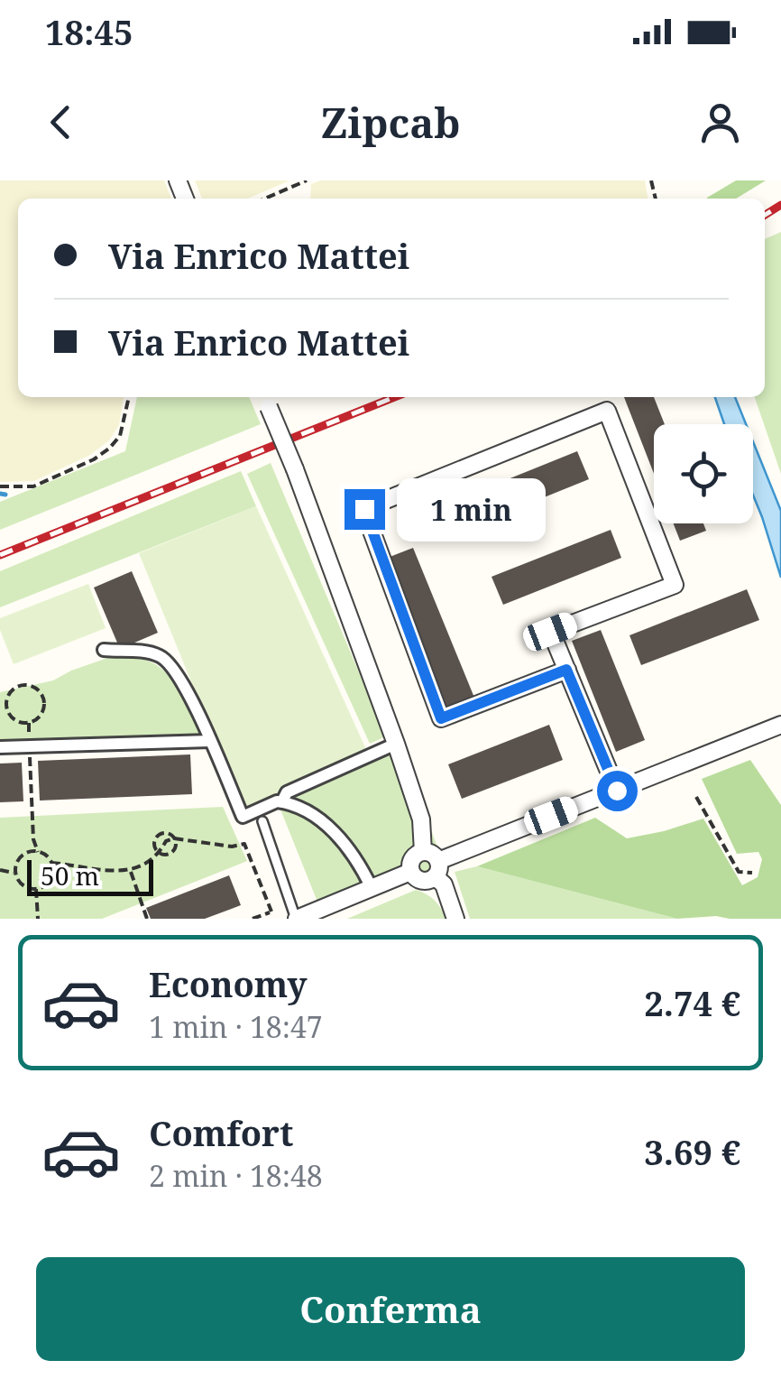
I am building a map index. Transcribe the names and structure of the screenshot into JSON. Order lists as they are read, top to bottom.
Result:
{
  "scale_bar": "50 m",
  "page": {
    "status": "18:45",
    "header": "Zipcab",
    "banner": ["Via Enrico Mattei", "Via Enrico Mattei"],
    "bubble": "1 min",
    "scale": "50 m",
    "list": [
      {
        "name": "Economy",
        "note": "1 min · 18:47",
        "value": "2.74 €"
      },
      {
        "name": "Comfort",
        "note": "2 min · 18:48",
        "value": "3.69 €"
      }
    ],
    "buttons": "Conferma"
  }
}
